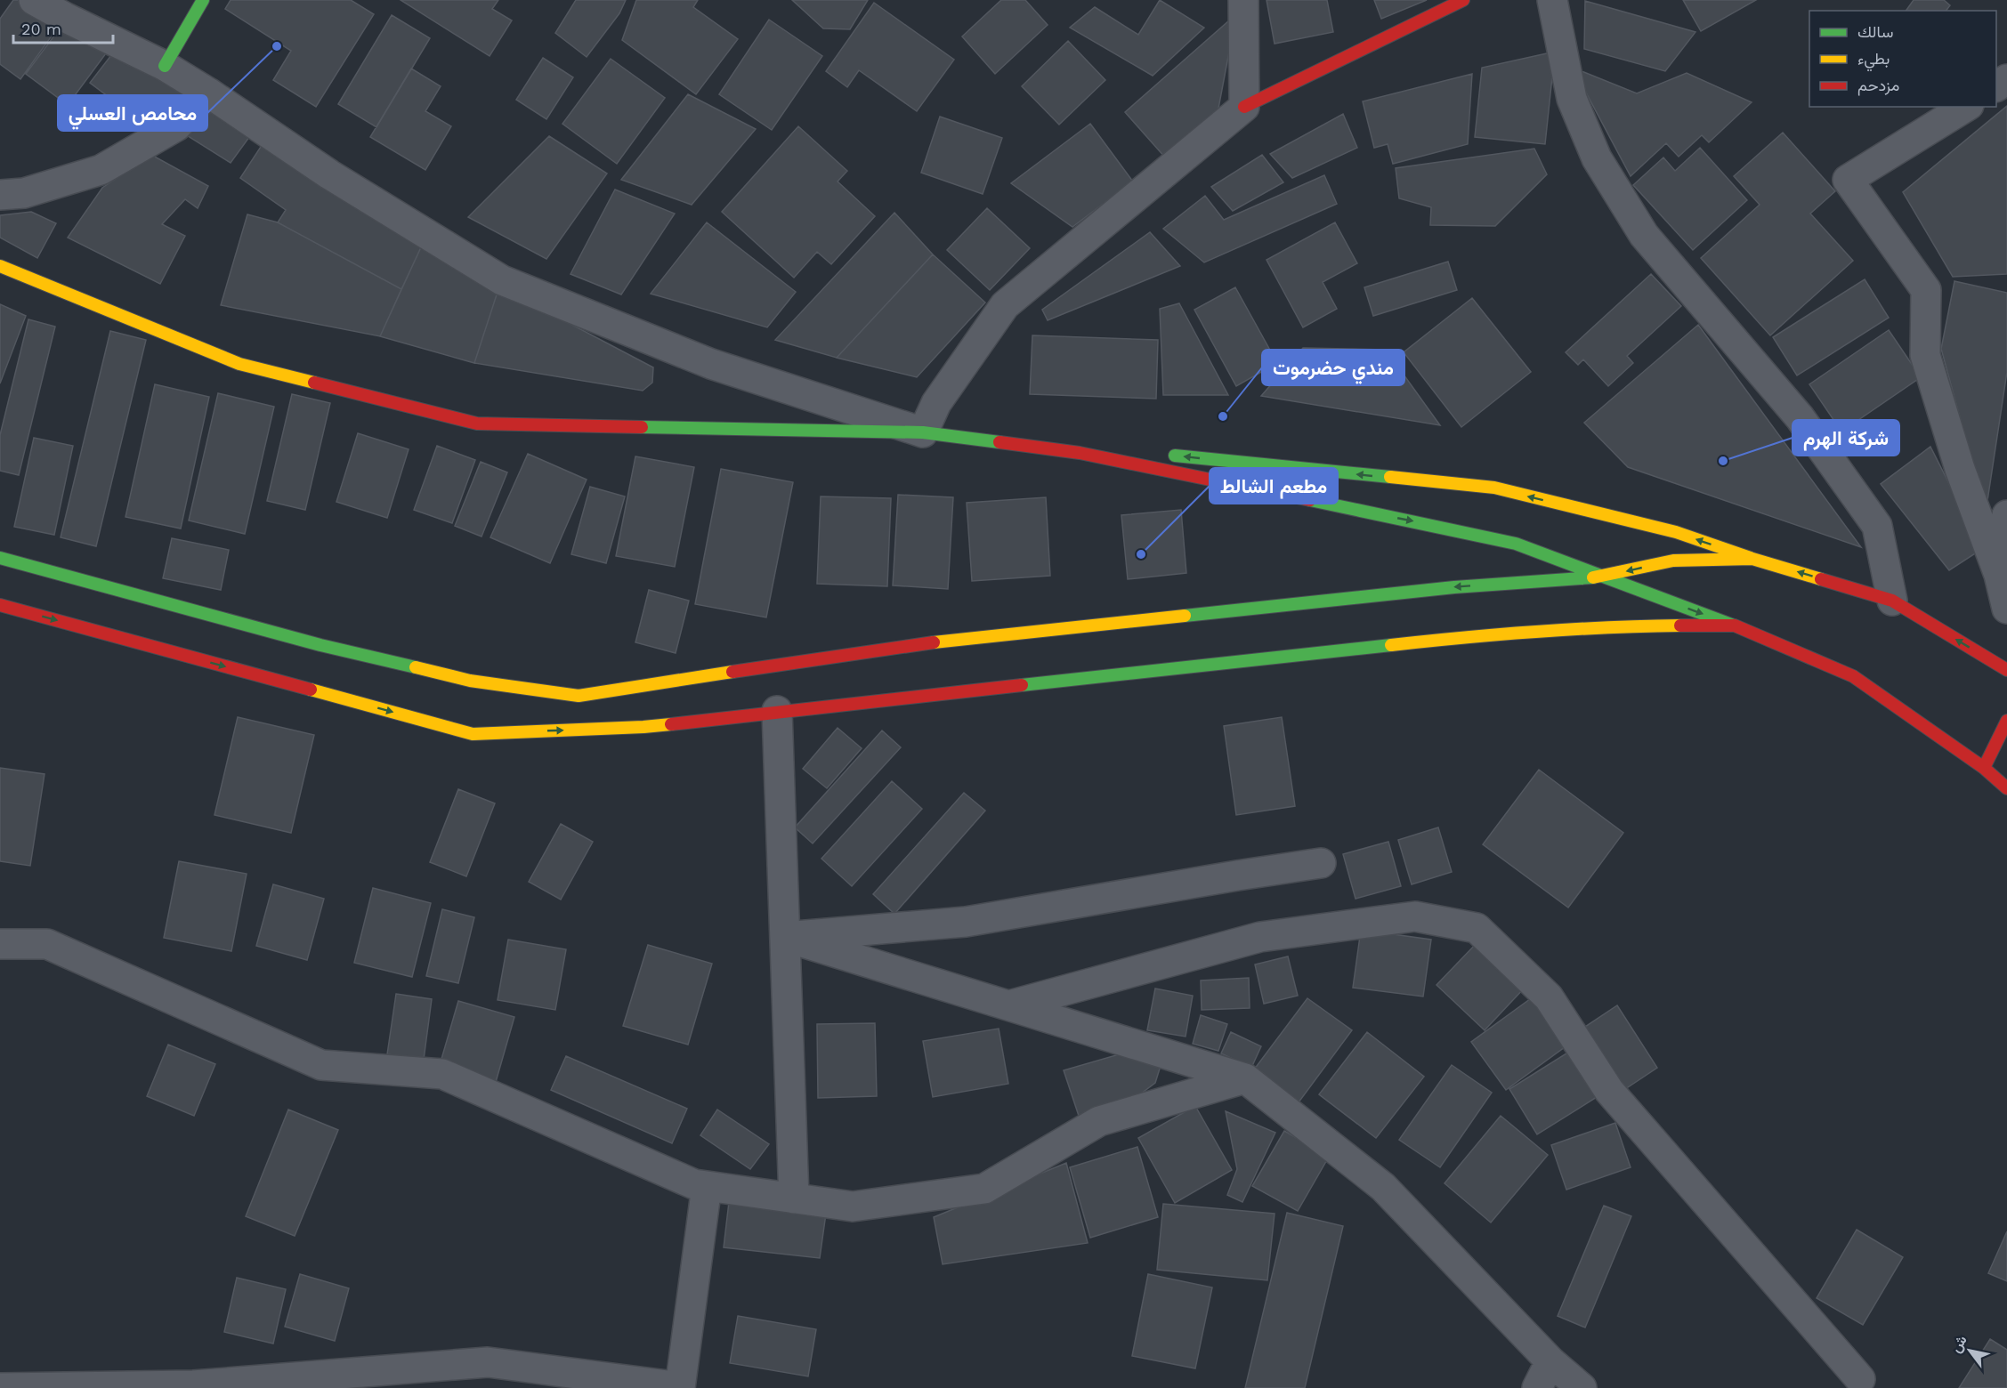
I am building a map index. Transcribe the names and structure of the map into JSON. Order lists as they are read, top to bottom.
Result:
{
  "places": [
    "محامص العسلي",
    "مندي حضرموت",
    "شركة الهرم",
    "مطعم الشالط"
  ],
  "legend": ["سالك", "بطيء", "مزدحم"],
  "scale_bar": "20 m",
  "north": "top left"
}
